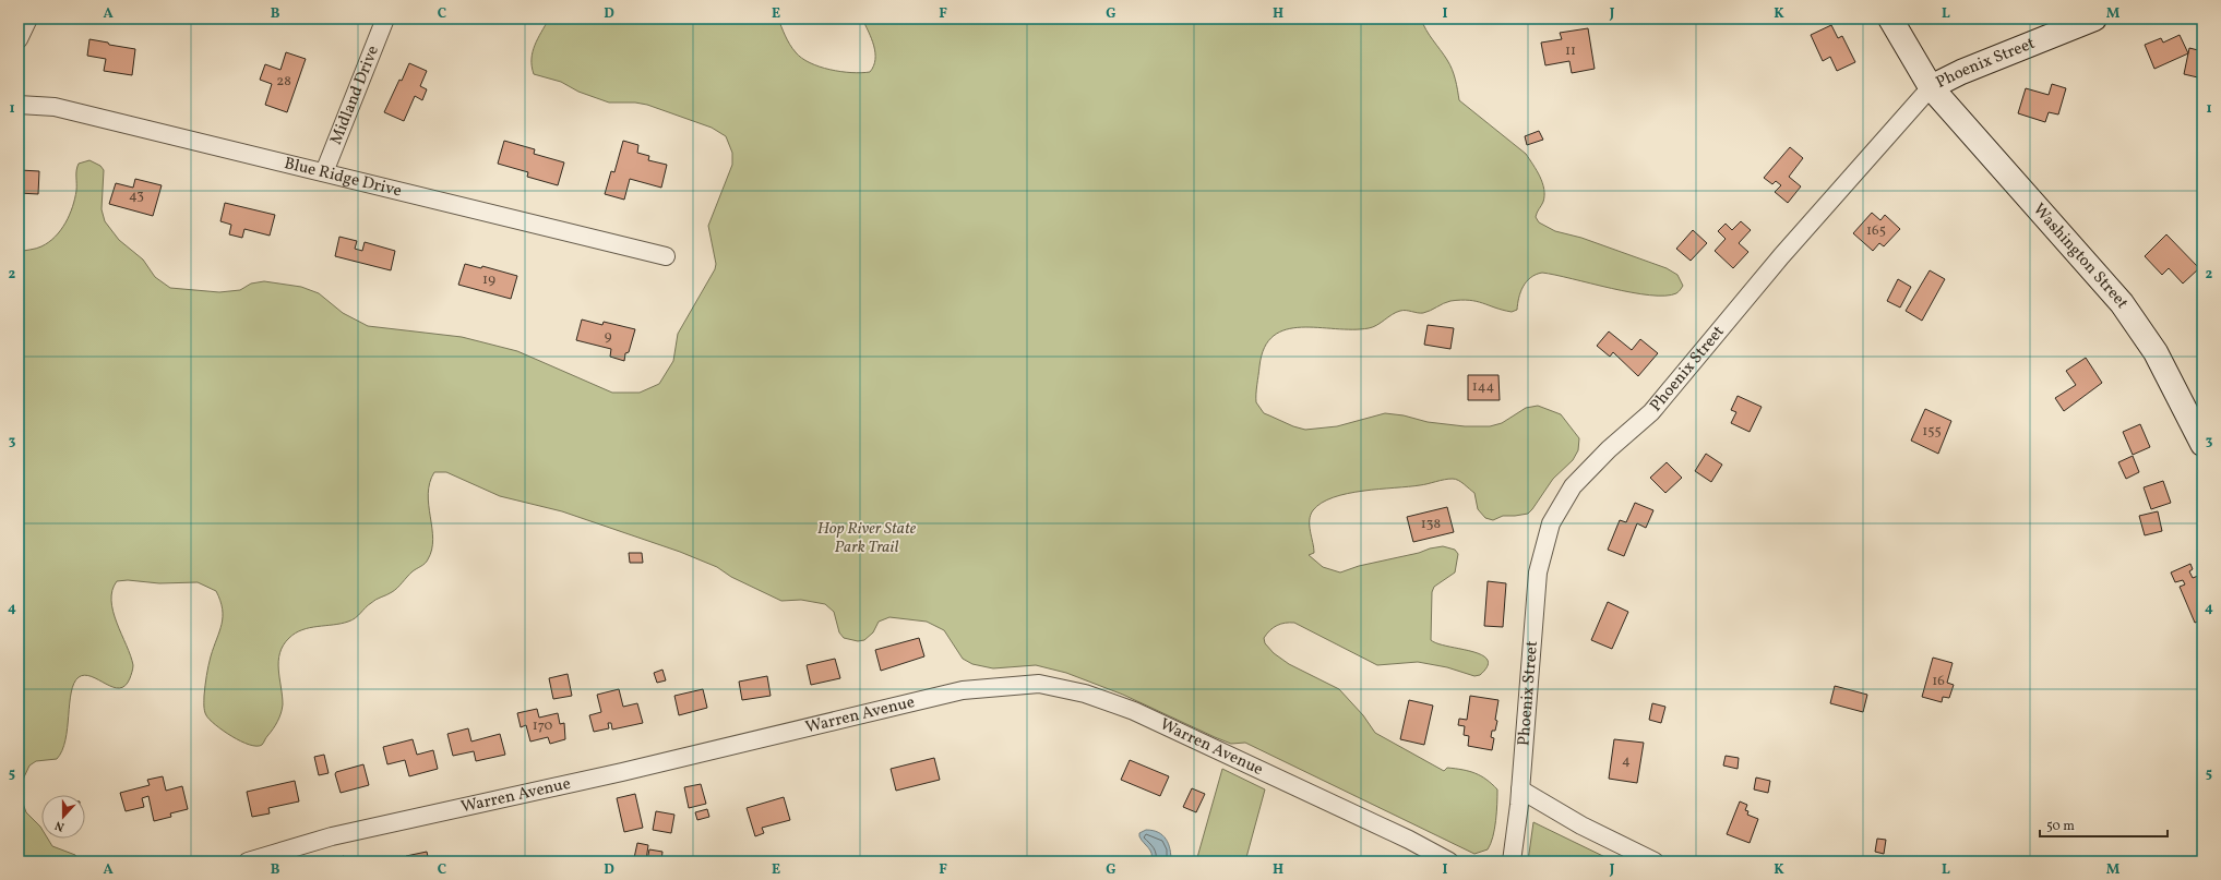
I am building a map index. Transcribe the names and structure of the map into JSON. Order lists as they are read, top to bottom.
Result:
{
  "streets": {
    "street": [
      "Phoenix Street",
      "Midland Drive",
      "Blue Ridge Drive",
      "Washington Street",
      "Warren Avenue"
    ]
  },
  "crossings": [
    ["Phoenix Street", "Washington Street"],
    ["Midland Drive", "Blue Ridge Drive"]
  ],
  "parks": ["Hop River State Park Trail"],
  "house_numbers": [
    "11",
    "28",
    "43",
    "165",
    "19",
    "9",
    "144",
    "155",
    "138",
    "16",
    "170",
    "4"
  ],
  "scale_bar": "50 m",
  "north": "bottom",
  "grid": {
    "columns": [
      "A",
      "B",
      "C",
      "D",
      "E",
      "F",
      "G",
      "H",
      "I",
      "J",
      "K",
      "L",
      "M"
    ],
    "rows": [
      "1",
      "2",
      "3",
      "4",
      "5"
    ]
  }
}
